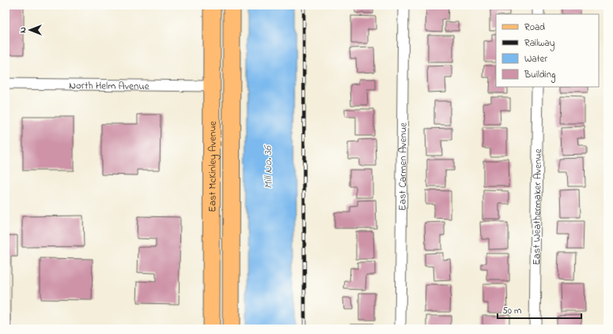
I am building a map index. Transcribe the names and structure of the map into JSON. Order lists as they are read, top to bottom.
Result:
{
  "streets": {
    "main road": ["East McKinley Avenue"],
    "street": ["North Helm Avenue", "East Carmen Avenue", "East Weathermaker Avenue"]
  },
  "crossings": [
    ["North Helm Avenue", "East McKinley Avenue"]
  ],
  "water": ["Mill No. 36"],
  "legend": [
    "Road",
    "Railway",
    "Water",
    "Building"
  ],
  "scale_bar": "50 m",
  "north": "left"
}
